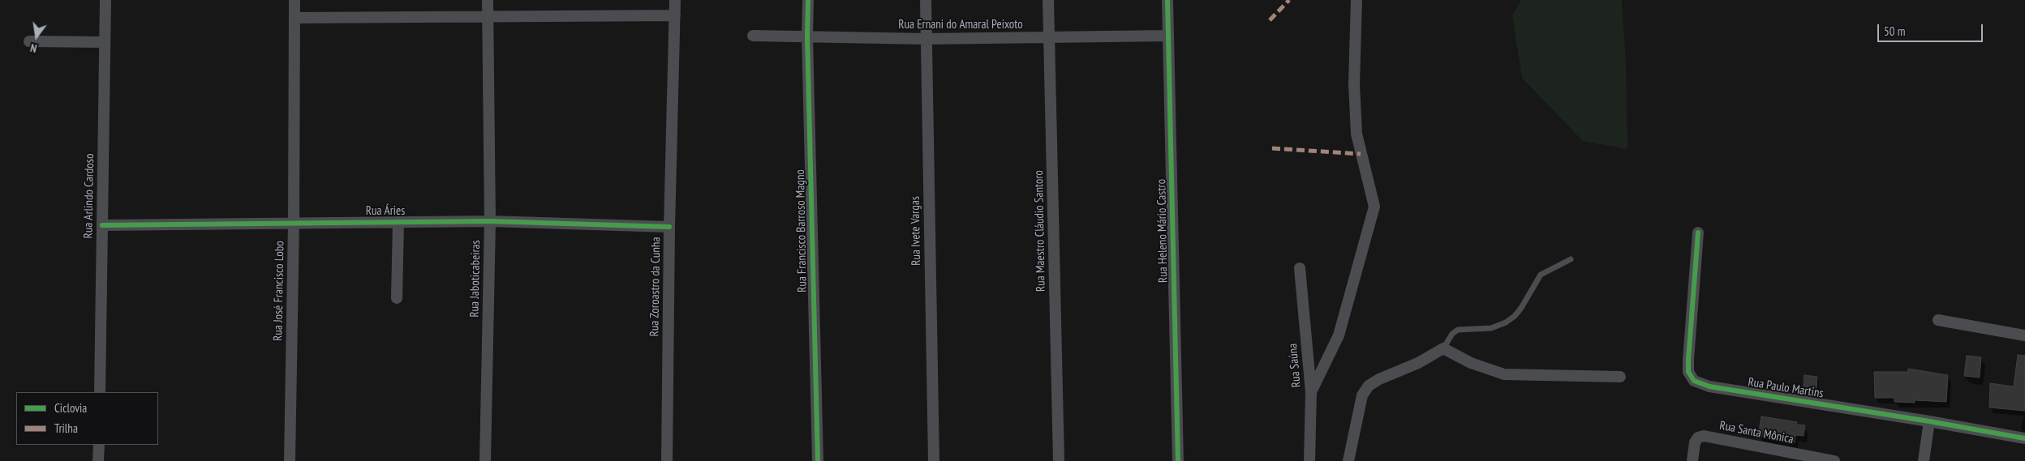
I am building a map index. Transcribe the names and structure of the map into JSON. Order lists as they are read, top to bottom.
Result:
{
  "streets": {
    "street": [
      "Rua Ernani do Amaral Peixoto",
      "Rua Arlindo Cardoso",
      "Rua Áries",
      "Rua Francisco Barroso Magno",
      "Rua Ivete Vargas",
      "Rua Maestro Cláudio Santoro",
      "Rua Heleno Mário Castro",
      "Rua Jaboticabeiras",
      "Rua Zoroastro da Cunha",
      "Rua José Francisco Lobo",
      "Rua Saúna",
      "Rua Paulo Martins",
      "Rua Santa Mônica"
    ]
  },
  "crossings": [
    ["Rua Ernani do Amaral Peixoto", "Rua Francisco Barroso Magno"],
    ["Rua Ernani do Amaral Peixoto", "Rua Ivete Vargas"],
    ["Rua Ernani do Amaral Peixoto", "Rua Maestro Cláudio Santoro"],
    ["Rua Ernani do Amaral Peixoto", "Rua Heleno Mário Castro"],
    ["Rua Arlindo Cardoso", "Rua Áries"],
    ["Rua Áries", "Rua Jaboticabeiras"],
    ["Rua Áries", "Rua Zoroastro da Cunha"],
    ["Rua Áries", "Rua José Francisco Lobo"]
  ],
  "legend": ["Ciclovia", "Trilha"],
  "scale_bar": "50 m",
  "north": "bottom"
}
